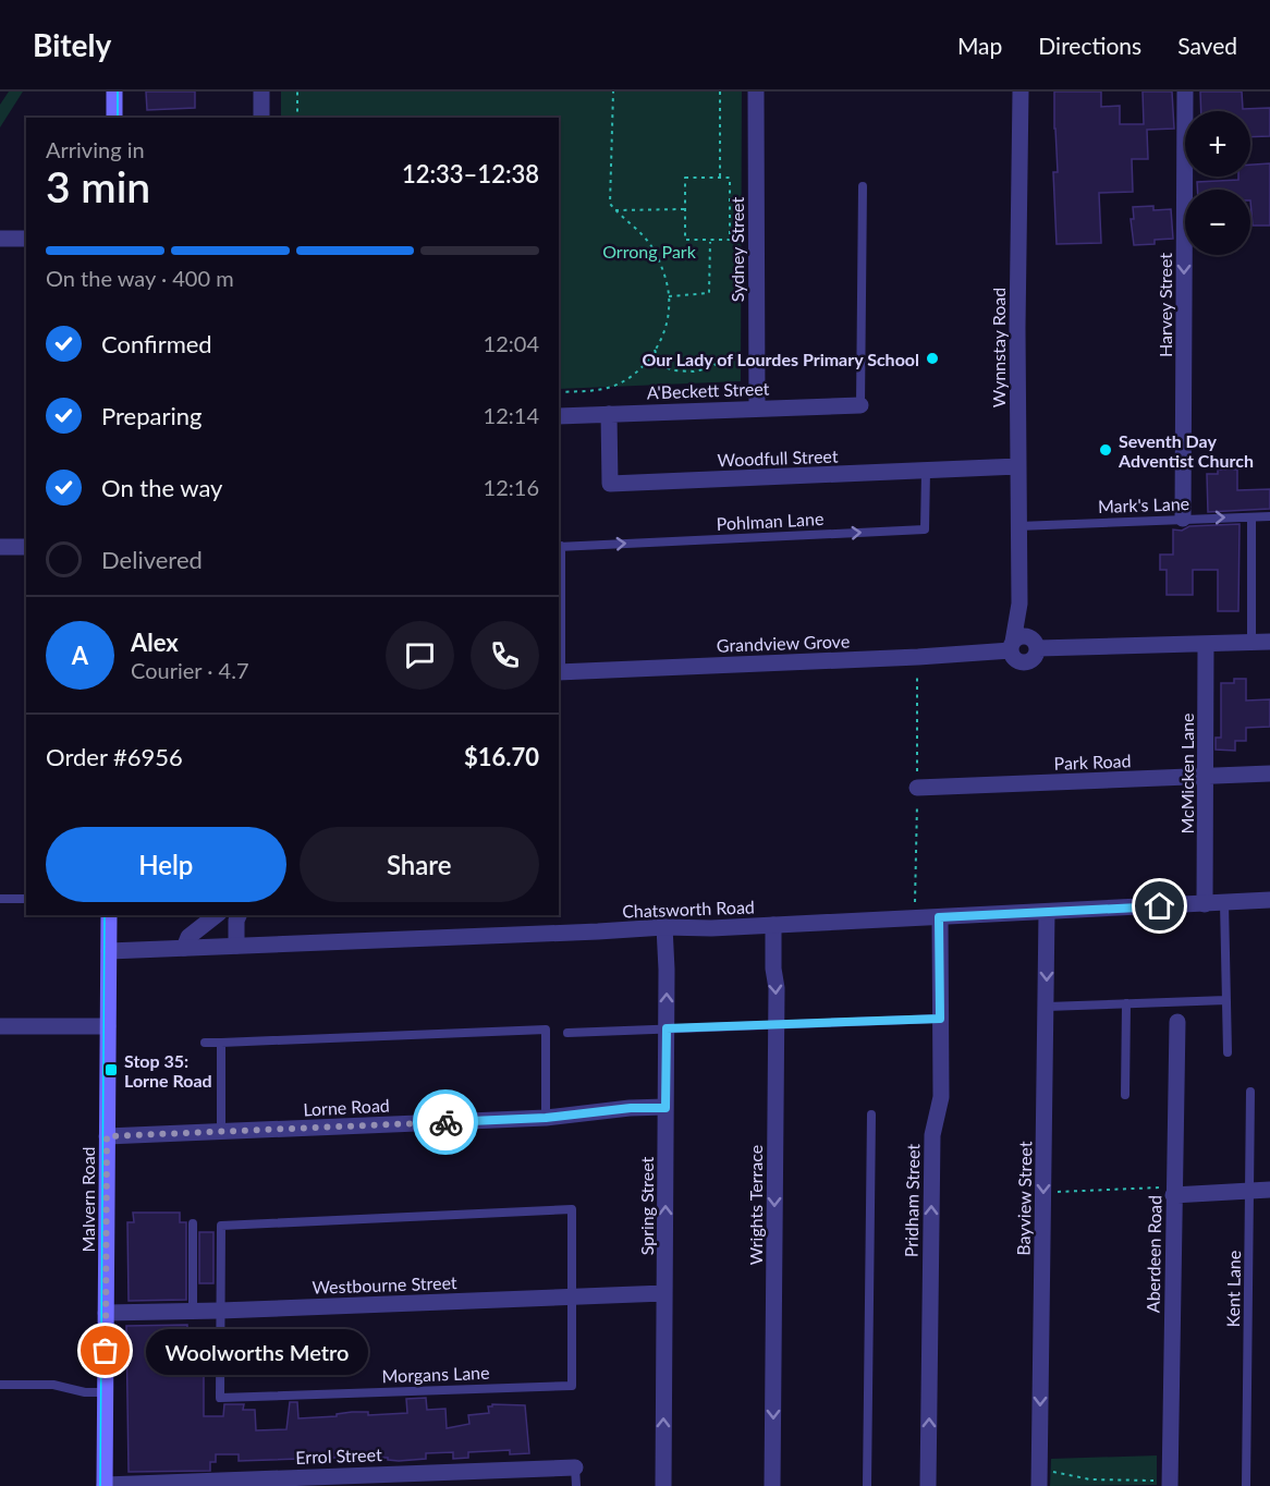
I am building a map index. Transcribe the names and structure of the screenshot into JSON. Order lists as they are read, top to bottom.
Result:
{
  "streets": {
    "main road": ["Malvern Road"],
    "street": [
      "Sydney Street",
      "Harvey Street",
      "Wynnstay Road",
      "A'Beckett Street",
      "Woodfull Street",
      "Grandview Grove",
      "Park Road",
      "McMicken Lane",
      "Chatsworth Road",
      "Lorne Road",
      "Bayview Street",
      "Pridham Street",
      "Wrights Terrace",
      "Spring Street",
      "Aberdeen Road",
      "Westbourne Street",
      "Errol Street"
    ],
    "lane": [
      "Mark's Lane",
      "Pohlman Lane",
      "Kent Lane",
      "Morgans Lane"
    ]
  },
  "crossings": [
    ["Sydney Street", "A'Beckett Street"],
    ["Harvey Street", "Mark's Lane"],
    ["Wynnstay Road", "Woodfull Street"],
    ["Wynnstay Road", "Mark's Lane"],
    ["Wynnstay Road", "Grandview Grove"],
    ["A'Beckett Street", "Woodfull Street"],
    ["Woodfull Street", "Pohlman Lane"],
    ["Grandview Grove", "McMicken Lane"],
    ["Park Road", "McMicken Lane"],
    ["McMicken Lane", "Chatsworth Road"],
    ["Chatsworth Road", "Bayview Street"],
    ["Chatsworth Road", "Malvern Road"],
    ["Chatsworth Road", "Pridham Street"],
    ["Chatsworth Road", "Wrights Terrace"],
    ["Chatsworth Road", "Spring Street"],
    ["Lorne Road", "Malvern Road"],
    ["Lorne Road", "Spring Street"],
    ["Malvern Road", "Westbourne Street"],
    ["Malvern Road", "Errol Street"],
    ["Spring Street", "Westbourne Street"],
    ["Westbourne Street", "Morgans Lane"]
  ],
  "one_way": [
    "Harvey Street",
    "Pohlman Lane",
    "Bayview Street",
    "Pridham Street",
    "Wrights Terrace",
    "Spring Street"
  ],
  "parks": ["Orrong Park"],
  "places": {
    "other": ["Our Lady of Lourdes Primary School", "Seventh Day Adventist Church", "Woolworths Metro"],
    "transit": ["Stop 35: Lorne Road"]
  },
  "page": {
    "header": "Bitely",
    "nav": ["Map", "Directions", "Saved"],
    "map_buttons": ["+", "−"],
    "heading": ["3 min", "Arriving in", "12:33–12:38"],
    "panel": [
      "Alex",
      "Courier · 4.7",
      "Order #6956",
      "$16.70"
    ],
    "bar": "On the way · 400 m",
    "list": [
      ["Confirmed", "12:04"],
      ["Preparing", "12:14"],
      ["On the way", "12:16"],
      "Delivered"
    ],
    "round": "A",
    "buttons": ["Help", "Share"],
    "bubble": "Woolworths Metro"
  }
}
